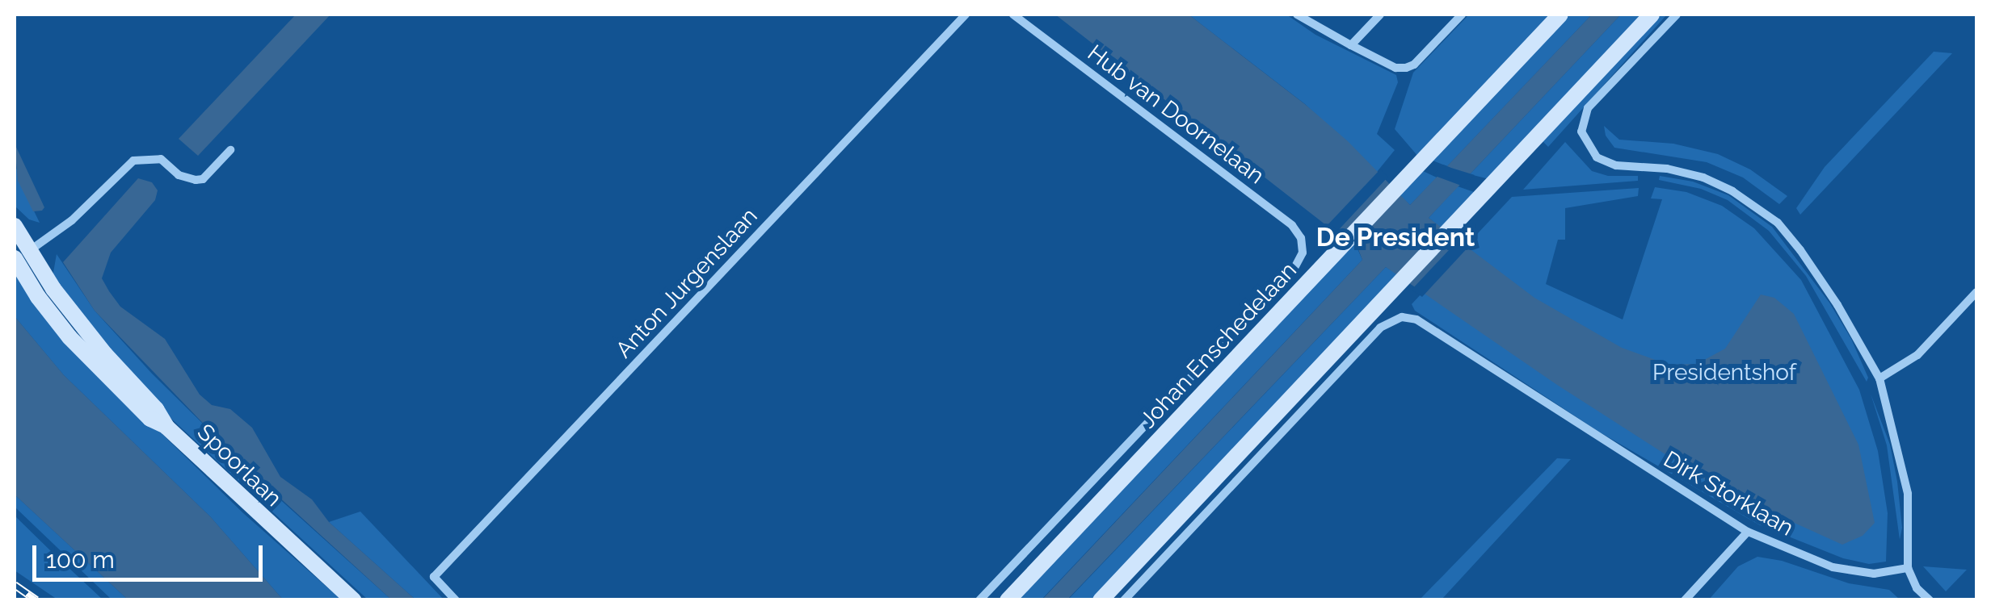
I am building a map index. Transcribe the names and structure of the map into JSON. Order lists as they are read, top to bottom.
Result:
{
  "streets": {
    "street": [
      "Hub van Doornelaan",
      "Anton Jurgenslaan",
      "Johan Enschedelaan",
      "Spoorlaan",
      "Dirk Storklaan"
    ]
  },
  "districts": ["De President"],
  "parks": ["Presidentshof"],
  "scale_bar": "100 m"
}
